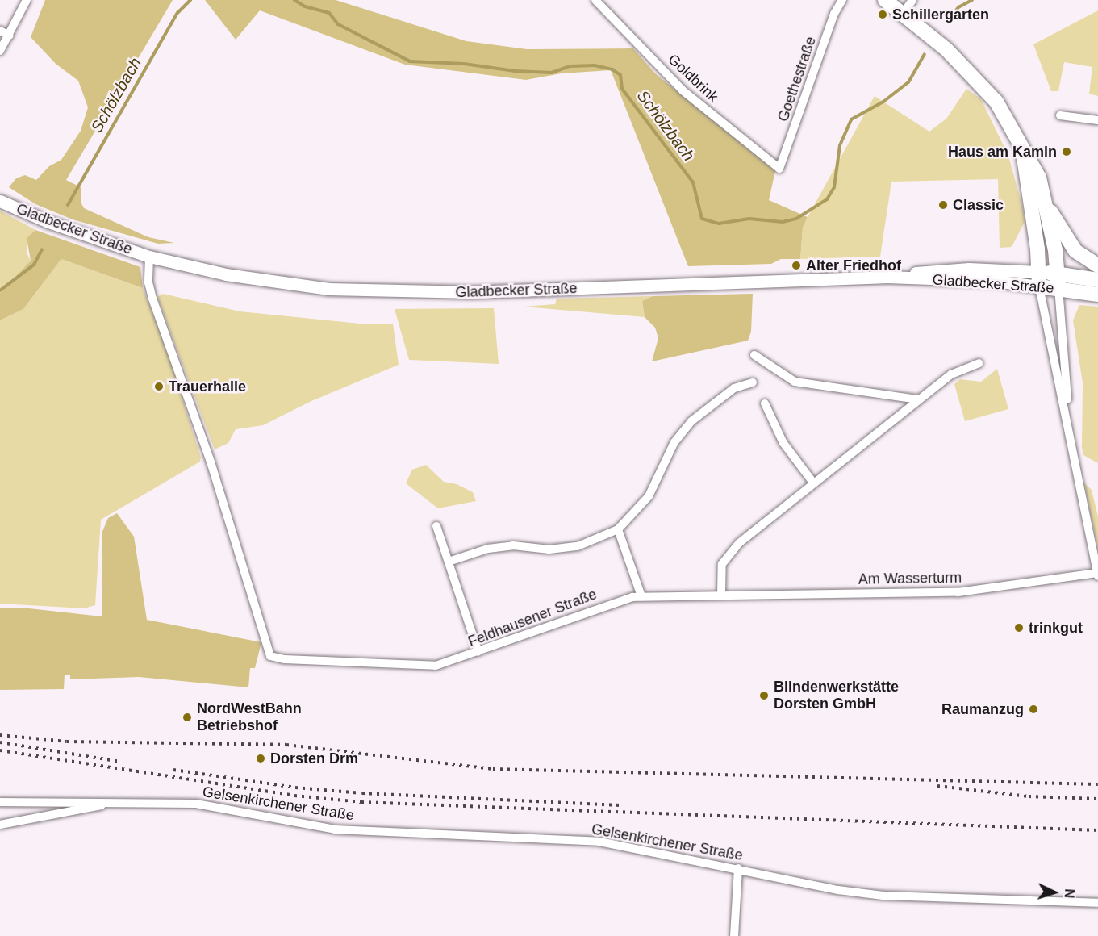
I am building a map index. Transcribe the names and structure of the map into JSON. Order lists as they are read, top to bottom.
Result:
{
  "streets": {
    "main road": ["Gladbecker Straße"],
    "street": [
      "Goldbrink",
      "Goethestraße",
      "Am Wasserturm",
      "Feldhausener Straße",
      "Gelsenkirchener Straße"
    ]
  },
  "crossings": [
    ["Goldbrink", "Goethestraße"],
    ["Gladbecker Straße", "Feldhausener Straße"],
    ["Am Wasserturm", "Feldhausener Straße"]
  ],
  "water": ["Schölzbach"],
  "places": [
    "Schillergarten",
    "Haus am Kamin",
    "Classic",
    "Alter Friedhof",
    "Trauerhalle",
    "trinkgut",
    "Blindenwerkstätte Dorsten GmbH",
    "Raumanzug",
    "NordWestBahn Betriebshof",
    "Dorsten Drm"
  ],
  "north": "right"
}
